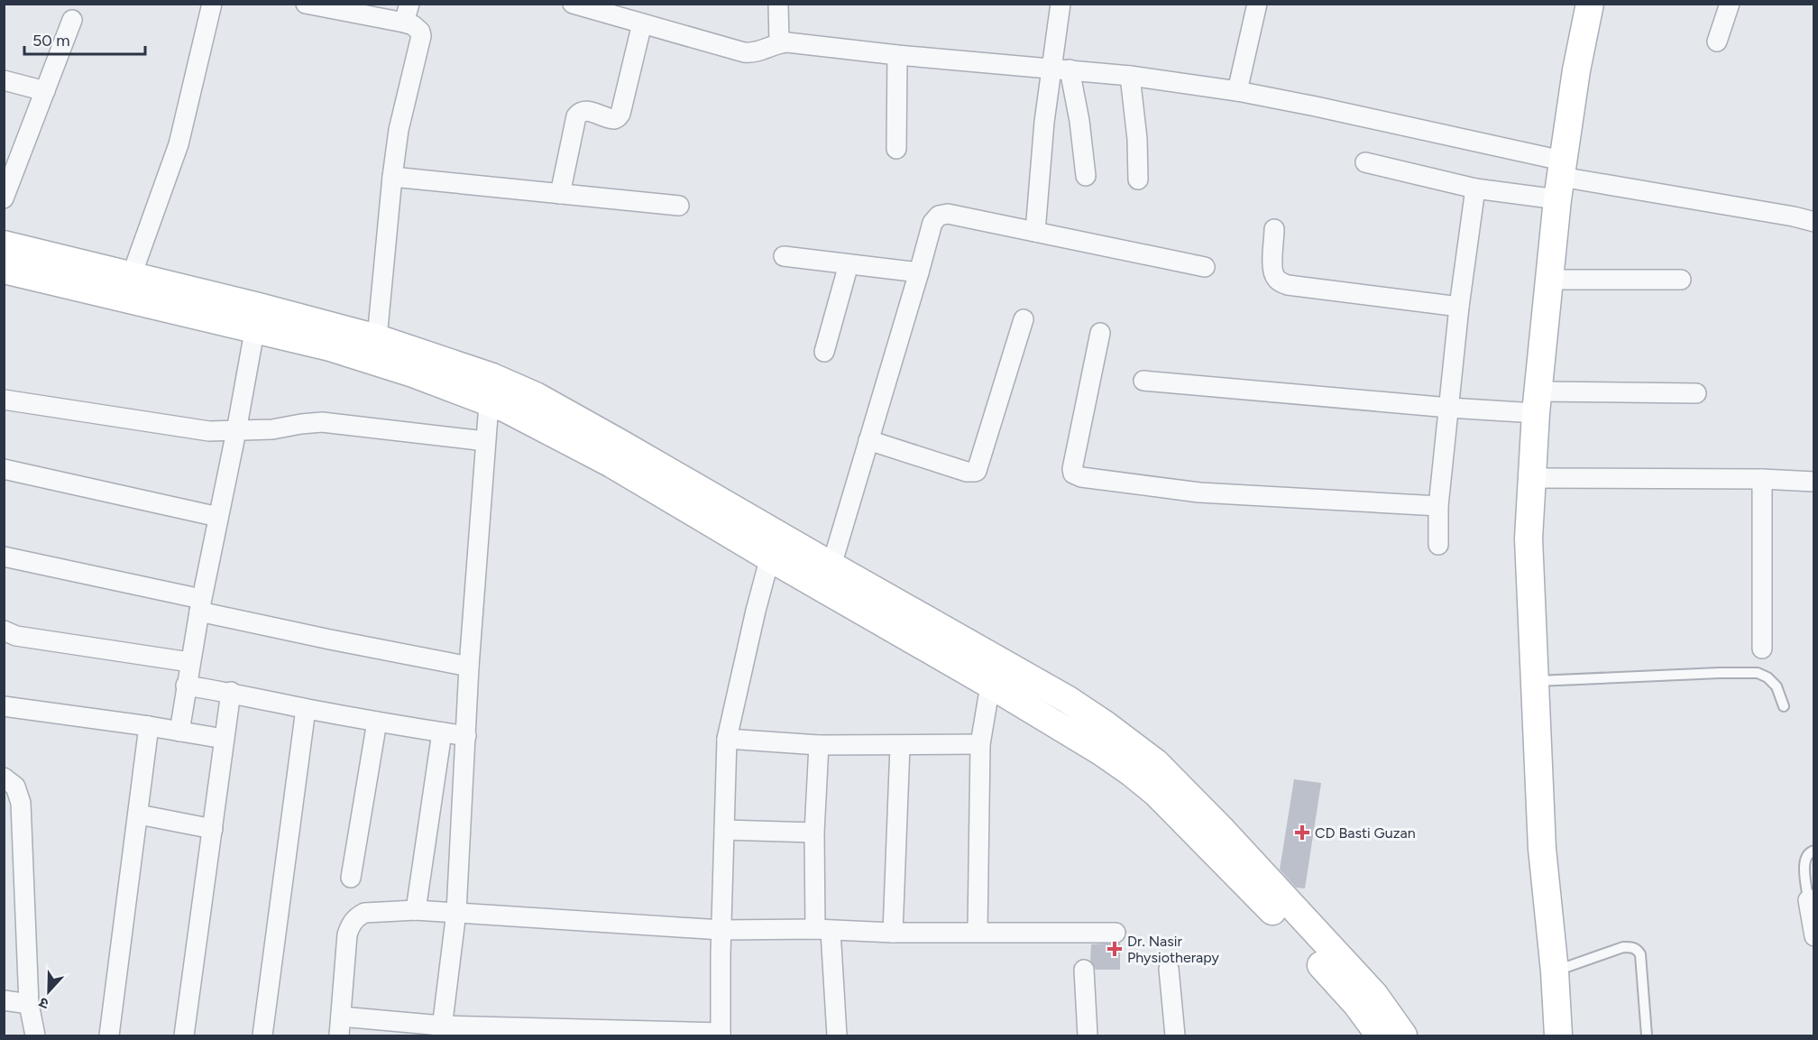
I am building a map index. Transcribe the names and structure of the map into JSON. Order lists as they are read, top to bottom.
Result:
{
  "places": {
    "health": ["CD Basti Guzan", "Dr. Nasir Physiotherapy"]
  },
  "scale_bar": "50 m",
  "north": "bottom"
}
